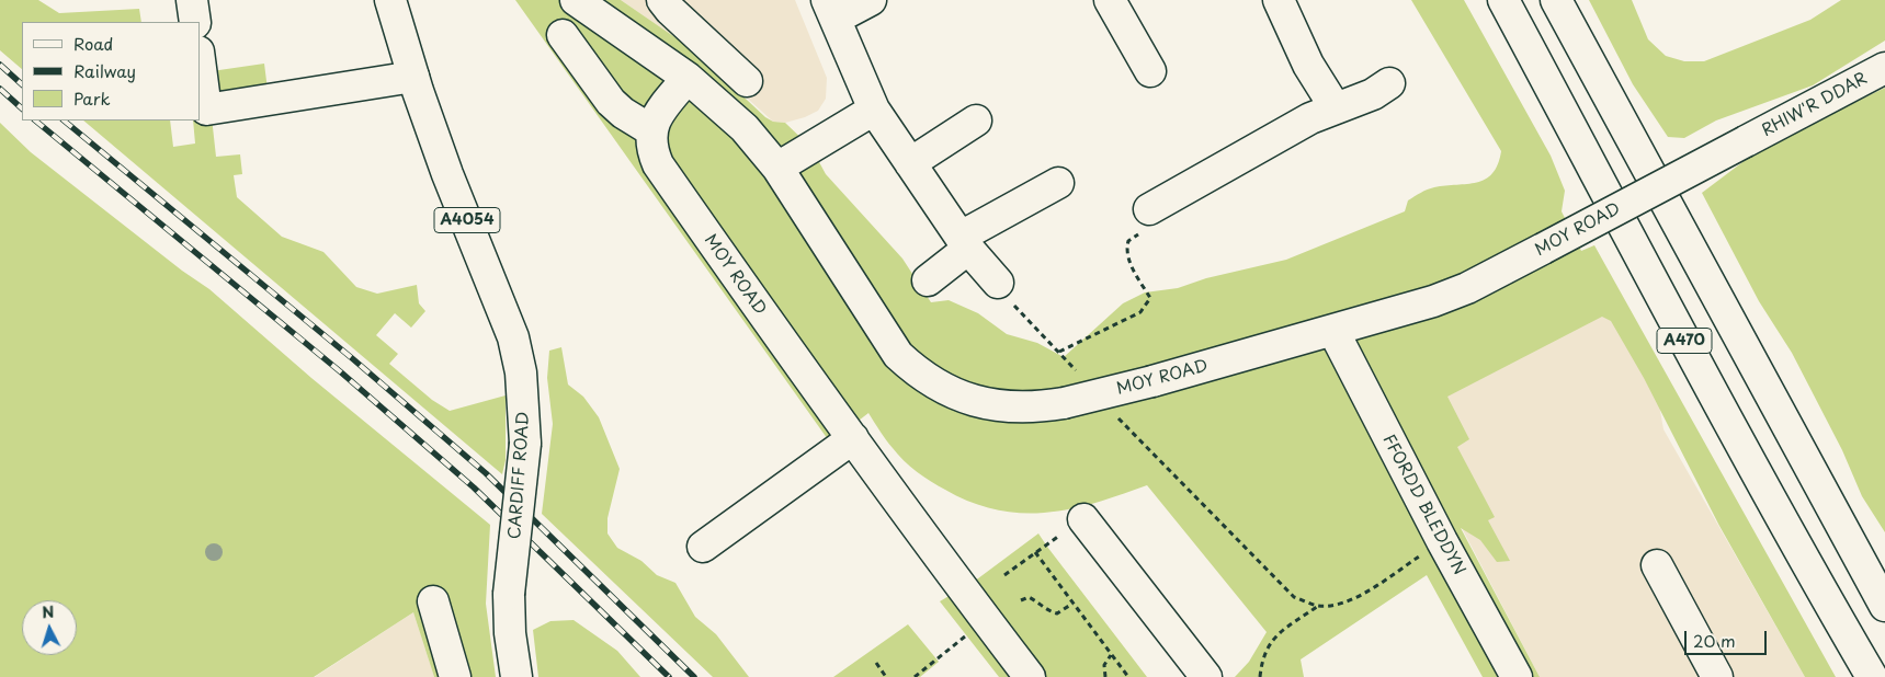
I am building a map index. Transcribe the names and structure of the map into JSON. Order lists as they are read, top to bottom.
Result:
{
  "streets": {
    "main road": [
      "RHIW'R DDAR",
      "A4054",
      "MOY ROAD",
      "A470",
      "CARDIFF ROAD",
      "FFORDD BLEDDYN"
    ]
  },
  "crossings": [
    ["RHIW'R DDAR", "MOY ROAD"],
    ["MOY ROAD", "FFORDD BLEDDYN"]
  ],
  "legend": ["Road", "Railway", "Park"],
  "scale_bar": "20 m",
  "north": "top"
}
